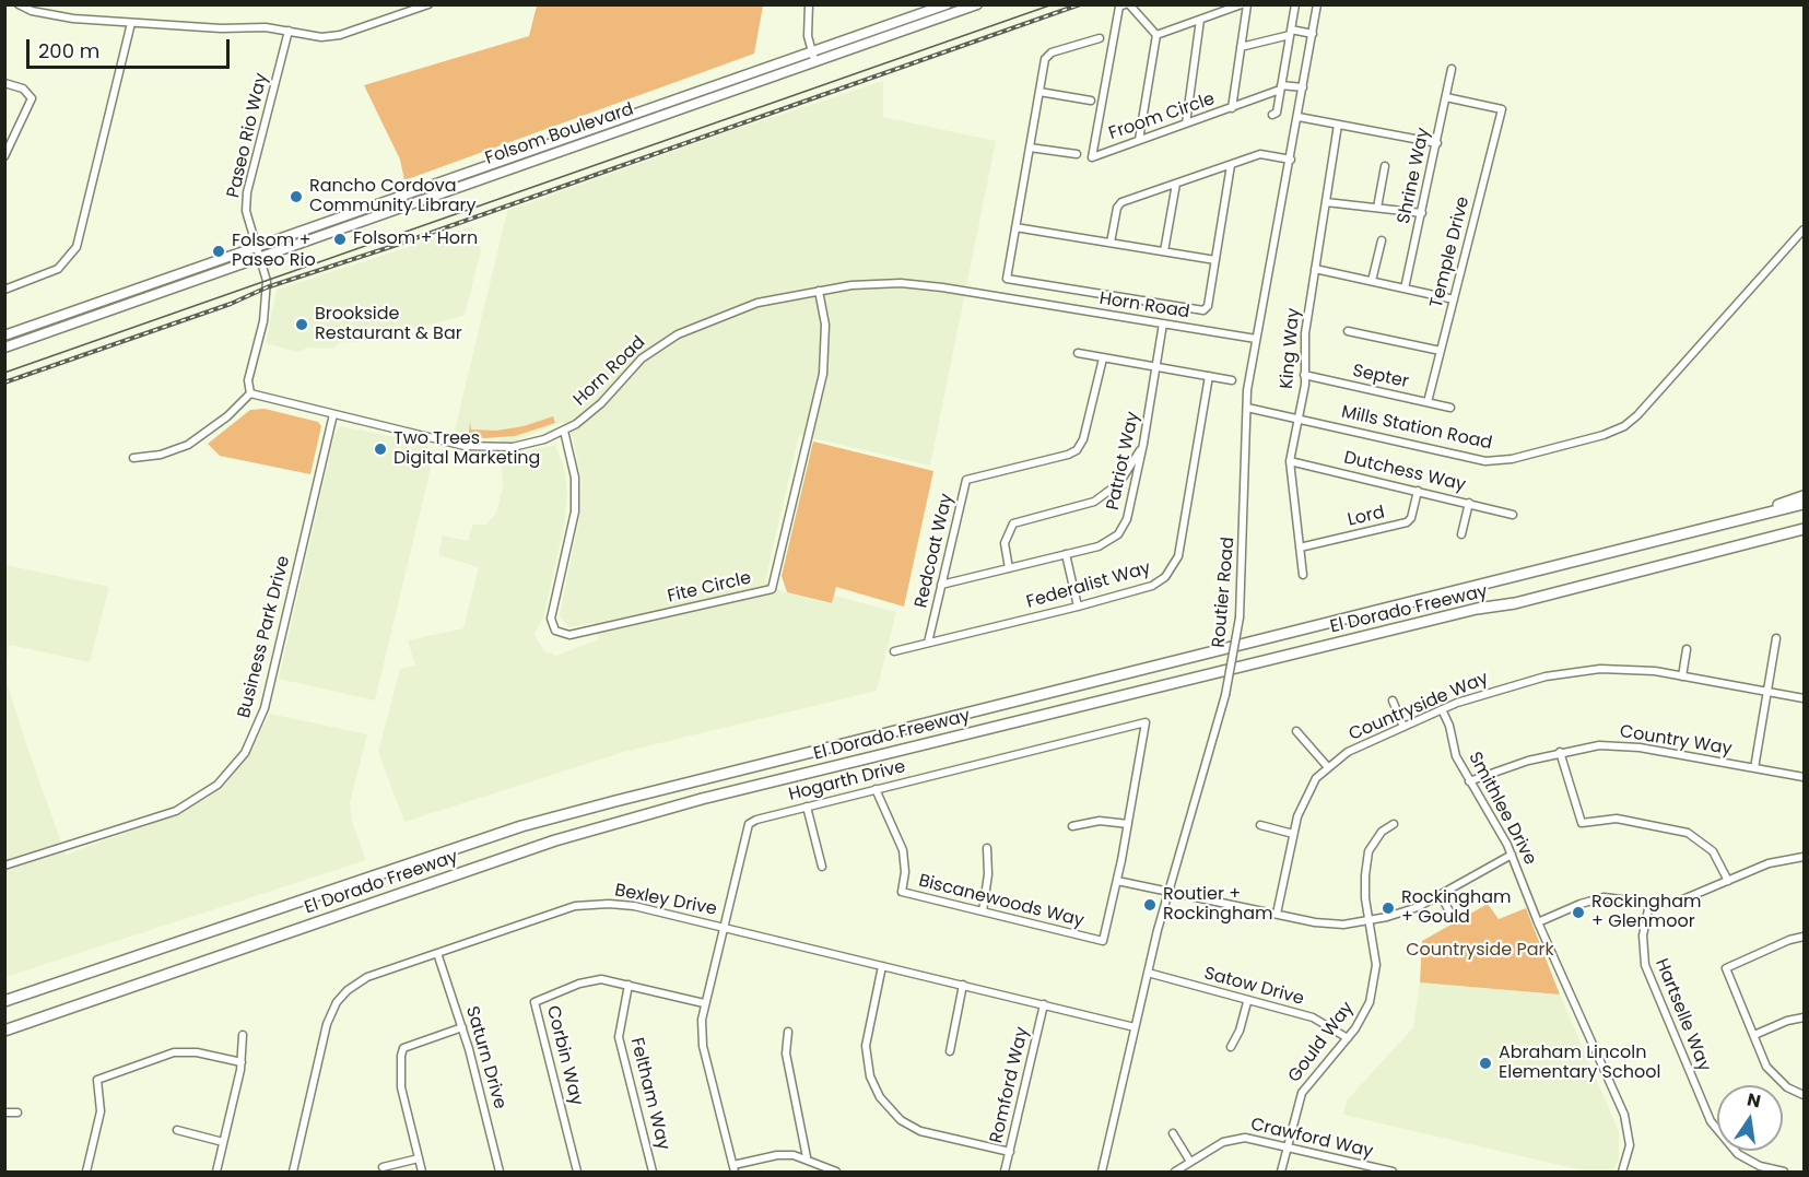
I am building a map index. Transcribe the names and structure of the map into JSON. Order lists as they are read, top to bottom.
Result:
{
  "streets": {
    "highway": ["El Dorado Freeway"],
    "main road": ["Folsom Boulevard"],
    "street": [
      "Froom Circle",
      "Paseo Rio Way",
      "Shrine Way",
      "Temple Drive",
      "Horn Road",
      "King Way",
      "Septer",
      "Mills Station Road",
      "Patriot Way",
      "Dutchess Way",
      "Lord",
      "Redcoat Way",
      "Federalist Way",
      "Fite Circle",
      "Routier Road",
      "Business Park Drive",
      "Countryside Way",
      "Country Way",
      "Hogarth Drive",
      "Smithlee Drive",
      "Bexley Drive",
      "Biscanewoods Way",
      "Satow Drive",
      "Hartselle Way",
      "Gould Way",
      "Corbin Way",
      "Saturn Drive",
      "Romford Way",
      "Feltham Way",
      "Crawford Way"
    ]
  },
  "crossings": [
    ["Folsom Boulevard", "Paseo Rio Way"],
    ["Shrine Way", "Temple Drive"],
    ["Temple Drive", "Septer"],
    ["Horn Road", "Patriot Way"],
    ["Horn Road", "Fite Circle"],
    ["Horn Road", "Routier Road"],
    ["Horn Road", "Business Park Drive"],
    ["King Way", "Septer"],
    ["King Way", "Mills Station Road"],
    ["King Way", "Dutchess Way"],
    ["King Way", "Lord"],
    ["Mills Station Road", "Routier Road"],
    ["Patriot Way", "Redcoat Way"],
    ["Dutchess Way", "Lord"],
    ["Redcoat Way", "Federalist Way"],
    ["Routier Road", "Bexley Drive"],
    ["Routier Road", "Satow Drive"],
    ["Countryside Way", "Smithlee Drive"],
    ["Country Way", "Smithlee Drive"],
    ["Hogarth Drive", "Bexley Drive"],
    ["Hogarth Drive", "Biscanewoods Way"],
    ["Hogarth Drive", "Corbin Way"],
    ["Bexley Drive", "Saturn Drive"],
    ["Bexley Drive", "Romford Way"],
    ["Satow Drive", "Gould Way"],
    ["Gould Way", "Crawford Way"],
    ["Corbin Way", "Feltham Way"]
  ],
  "parks": ["Countryside Park"],
  "places": [
    "Rancho Cordova Community Library",
    "Folsom + Horn",
    "Folsom + Paseo Rio",
    "Brookside Restaurant & Bar",
    "Two Trees Digital Marketing",
    "Routier + Rockingham",
    "Rockingham + Gould",
    "Rockingham + Glenmoor",
    "Abraham Lincoln Elementary School"
  ],
  "scale_bar": "200 m",
  "north": "top"
}
